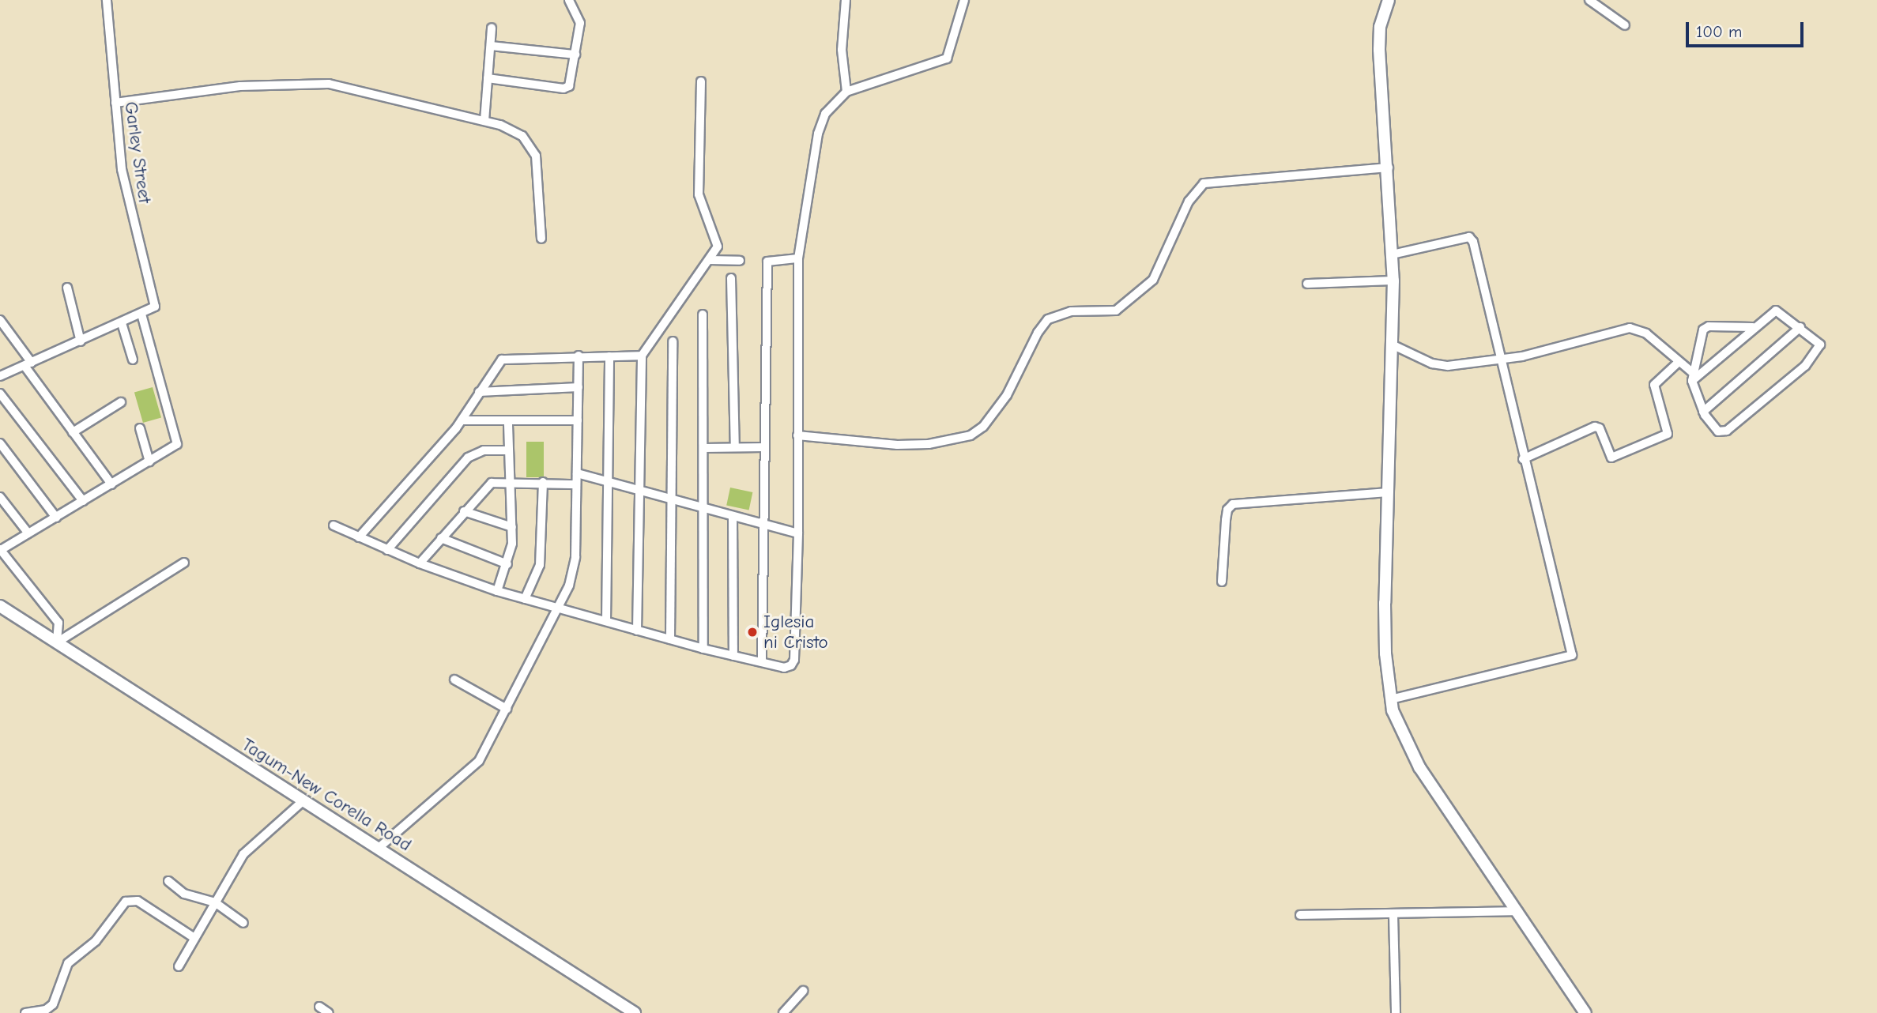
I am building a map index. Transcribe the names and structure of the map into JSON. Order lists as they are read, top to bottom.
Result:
{
  "streets": {
    "street": ["Garley Street", "Tagum-New Corella Road"]
  },
  "places": ["Iglesia ni Cristo"],
  "scale_bar": "100 m"
}
